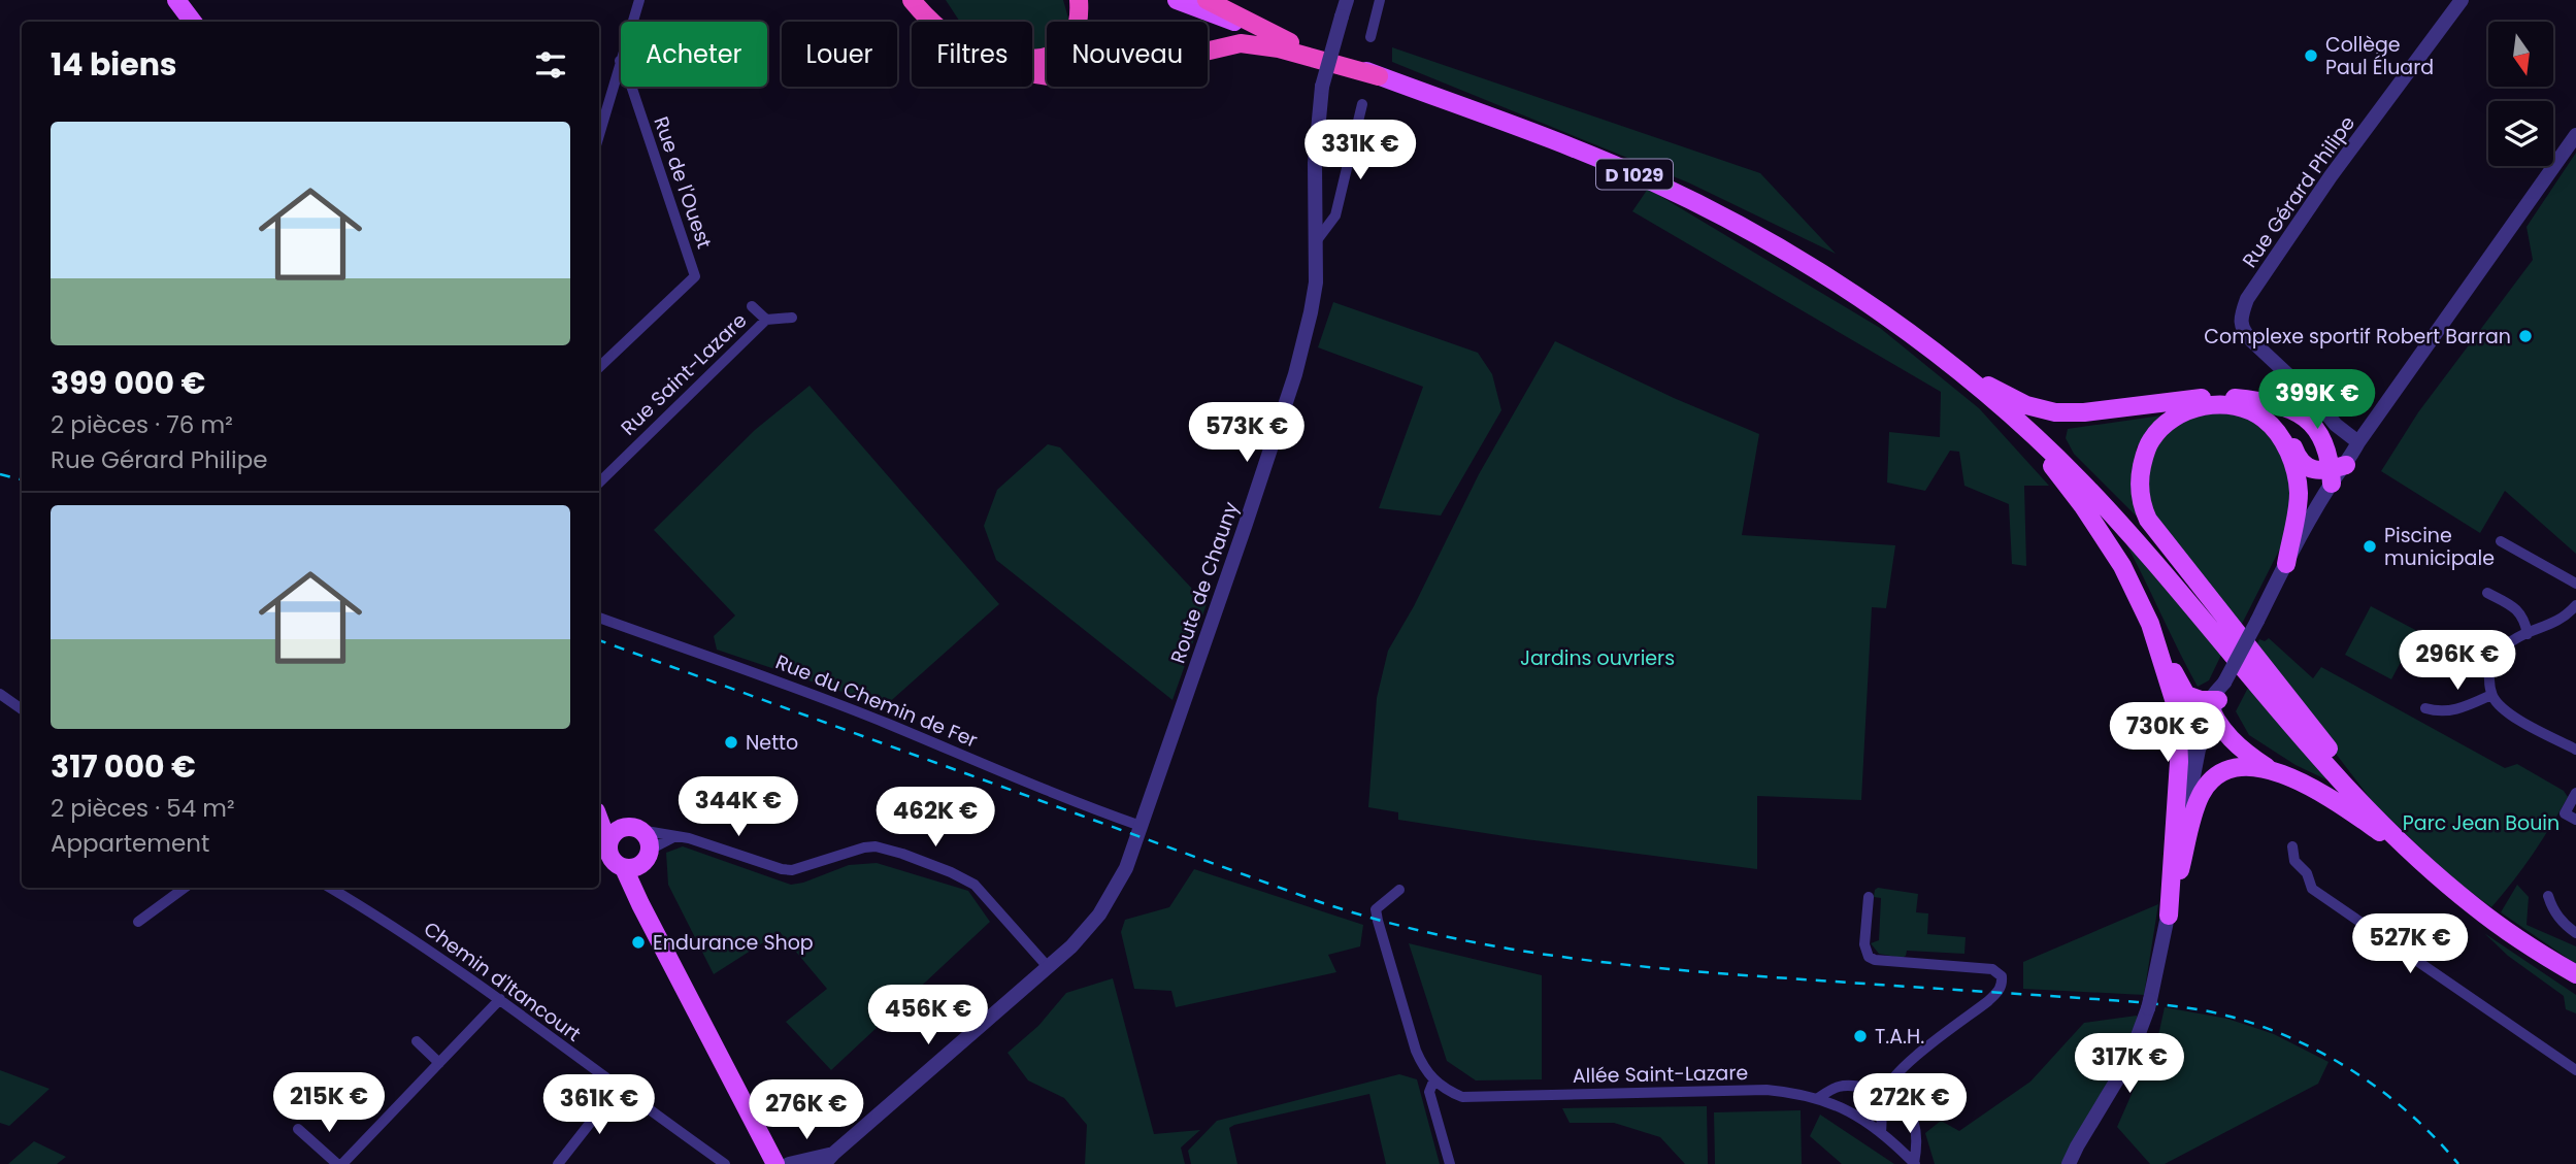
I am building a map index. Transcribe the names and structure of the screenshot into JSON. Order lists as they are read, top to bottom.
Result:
{
  "streets": {
    "main road": ["D 1029"],
    "street": [
      "Rue de l'Ouest",
      "Rue Gérard Philipe",
      "Rue Saint-Lazare",
      "Route de Chauny",
      "Rue du Chemin de Fer",
      "Chemin d'Itancourt",
      "Allée Saint-Lazare"
    ]
  },
  "crossings": [
    ["Route de Chauny", "Rue du Chemin de Fer"]
  ],
  "parks": ["Jardins ouvriers", "Parc Jean Bouin"],
  "places": [
    "Collège Paul Éluard",
    "Complexe sportif Robert Barran",
    "Piscine municipale",
    "Netto",
    "Endurance Shop",
    "T.A.H."
  ],
  "north": "bottom",
  "page": {
    "chip": [
      "Acheter",
      "Louer",
      "Filtres",
      "Nouveau"
    ],
    "heading": "14 biens",
    "list": [
      {
        "name": "399 000 €",
        "note": "2 pièces · 76 m² · Rue Gérard Philipe"
      },
      {
        "name": "317 000 €",
        "note": "2 pièces · 54 m² · Appartement"
      }
    ],
    "price": [
      "331K €",
      "399K €",
      "573K €",
      "296K €",
      "730K €",
      "344K €",
      "462K €",
      "527K €",
      "456K €",
      "317K €",
      "215K €",
      "272K €",
      "361K €",
      "276K €"
    ]
  }
}
